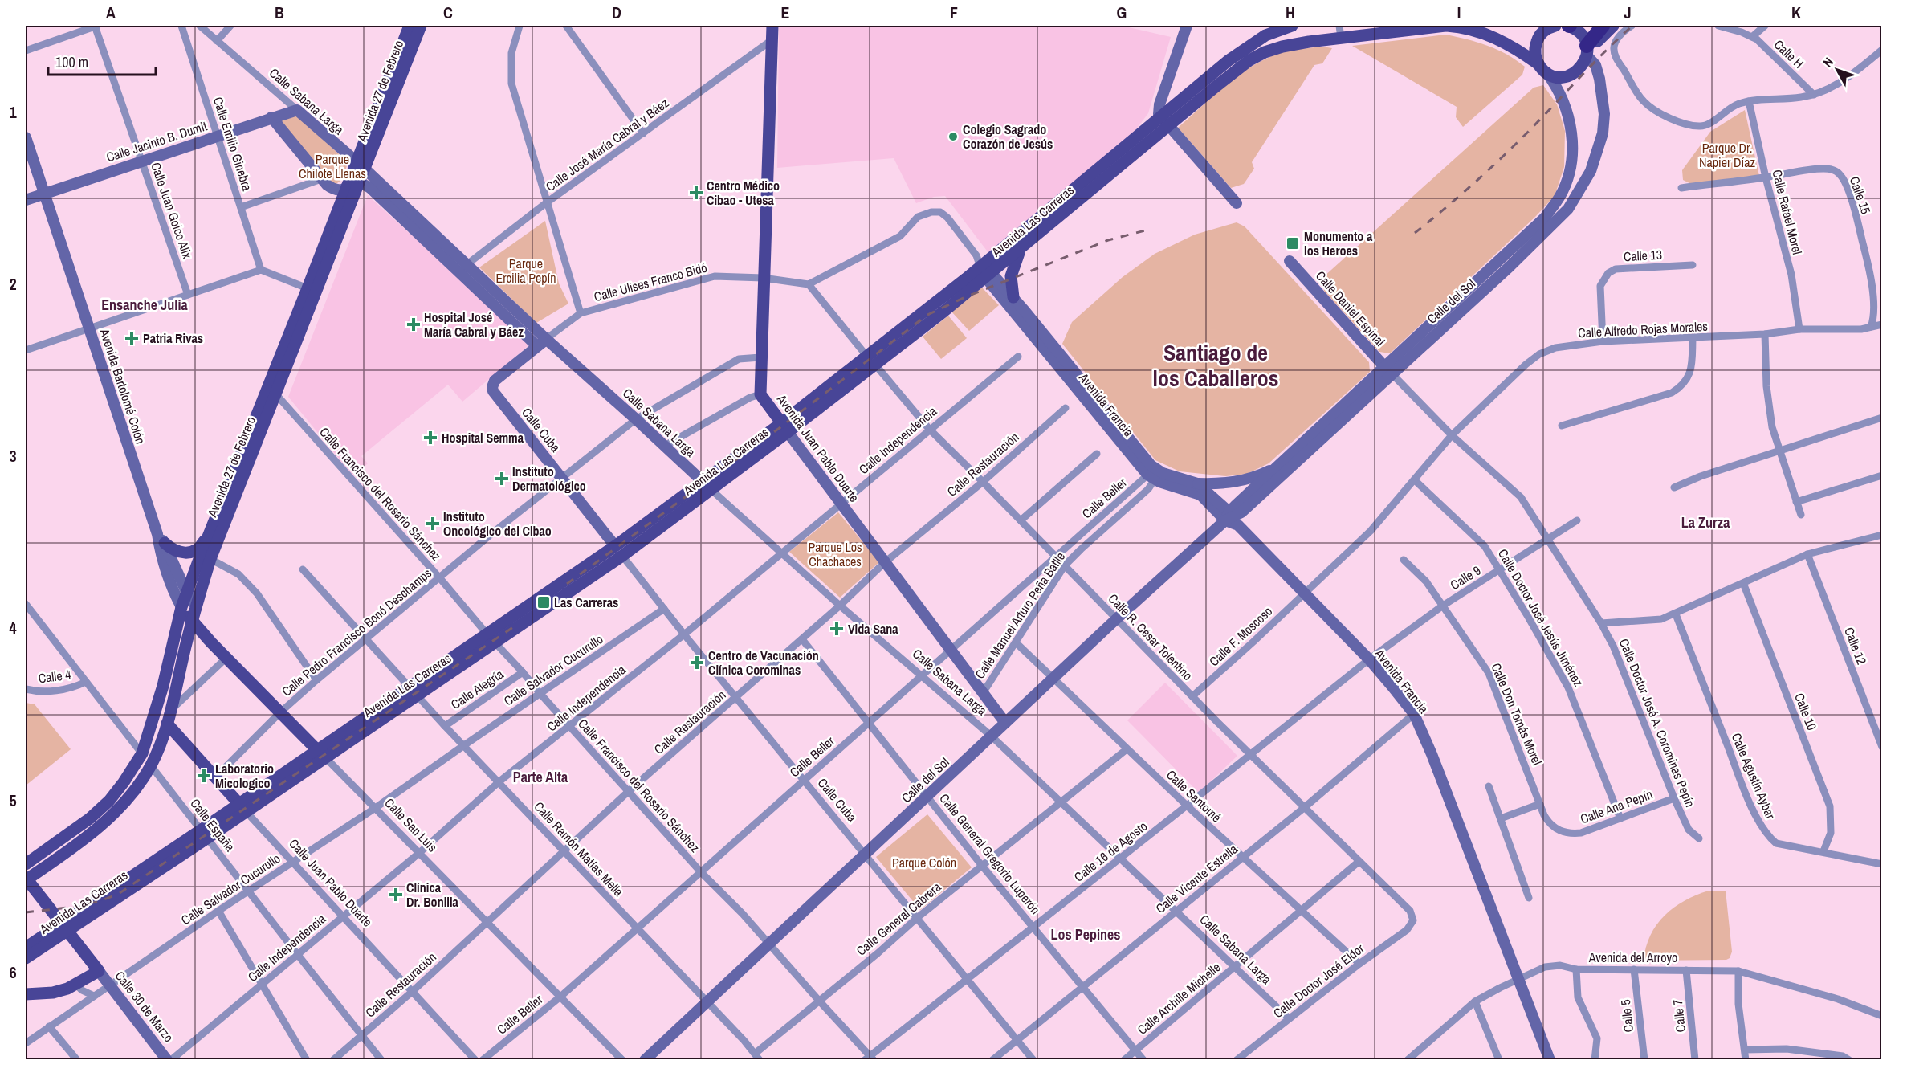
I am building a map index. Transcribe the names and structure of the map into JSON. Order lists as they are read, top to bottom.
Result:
{
  "streets": {
    "main road": [
      "Avenida 27 de Febrero",
      "Calle Sabana Larga",
      "Calle Jacinto B. Dumit",
      "Avenida Las Carreras",
      "Calle del Sol",
      "Calle Daniel Espinal",
      "Avenida Bartolomé Colón",
      "Avenida Francia",
      "Calle Cuba",
      "Avenida Juan Pablo Duarte",
      "Calle San Luis",
      "Calle Juan Pablo Duarte",
      "Calle 30 de Marzo"
    ],
    "street": [
      "Calle H",
      "Calle Emilio Ginebra",
      "Calle José María Cabral y Báez",
      "Calle 15",
      "Calle Juan Goico Alix",
      "Calle Rafael Morel",
      "Calle 13",
      "Calle Ulises Franco Bidó",
      "Calle Alfredo Rojas Morales",
      "Calle Independencia",
      "Calle Restauración",
      "Calle Francisco del Rosario Sánchez",
      "Calle Beller",
      "Calle 9",
      "Calle Manuel Arturo Peña Batlle",
      "Calle Doctor José Jesús Jiménez",
      "Calle Pedro Francisco Bonó Deschamps",
      "Calle F. Moscoso",
      "Calle R. César Tolentino",
      "Calle 12",
      "Calle Salvador Cucurullo",
      "Calle 4",
      "Calle Alegría",
      "Calle 10",
      "Calle Don Tomás Morel",
      "Calle Doctor José A. Corominas Pepín",
      "Calle Agustín Aybar",
      "Calle Santomé",
      "Calle Ana Pepín",
      "Calle España",
      "Calle Ramón Matías Mella",
      "Calle 16 de Agosto",
      "Calle General Gregorio Luperón",
      "Calle Vicente Estrella",
      "Calle General Cabrera",
      "Avenida del Arroyo",
      "Calle Doctor José Eldor",
      "Calle Archille Michelle",
      "Calle 5",
      "Calle 7"
    ]
  },
  "crossings": [
    ["Avenida 27 de Febrero", "Calle Sabana Larga"],
    ["Avenida 27 de Febrero", "Avenida Bartolomé Colón"],
    ["Avenida 27 de Febrero", "Calle Francisco del Rosario Sánchez"],
    ["Avenida 27 de Febrero", "Calle España"],
    ["Avenida 27 de Febrero", "Calle San Luis"],
    ["Avenida 27 de Febrero", "Calle Juan Pablo Duarte"],
    ["Avenida 27 de Febrero", "Calle 30 de Marzo"],
    ["Calle Sabana Larga", "Calle Jacinto B. Dumit"],
    ["Calle Sabana Larga", "Calle José María Cabral y Báez"],
    ["Calle Sabana Larga", "Avenida Las Carreras"],
    ["Calle Sabana Larga", "Calle Ulises Franco Bidó"],
    ["Calle Sabana Larga", "Calle del Sol"],
    ["Calle Sabana Larga", "Calle Cuba"],
    ["Calle Sabana Larga", "Calle Independencia"],
    ["Calle Sabana Larga", "Calle Restauración"],
    ["Calle Sabana Larga", "Calle Beller"],
    ["Calle Sabana Larga", "Calle Pedro Francisco Bonó Deschamps"],
    ["Calle Sabana Larga", "Calle 16 de Agosto"],
    ["Calle Sabana Larga", "Calle Vicente Estrella"],
    ["Calle Sabana Larga", "Calle General Cabrera"],
    ["Calle Sabana Larga", "Calle Doctor José Eldor"],
    ["Calle Sabana Larga", "Calle Archille Michelle"],
    ["Calle Jacinto B. Dumit", "Calle Emilio Ginebra"],
    ["Calle Jacinto B. Dumit", "Calle Juan Goico Alix"],
    ["Calle Jacinto B. Dumit", "Avenida Bartolomé Colón"],
    ["Calle José María Cabral y Báez", "Avenida Juan Pablo Duarte"],
    ["Calle 15", "Calle Rafael Morel"],
    ["Calle 15", "Calle Alfredo Rojas Morales"],
    ["Calle Rafael Morel", "Calle Alfredo Rojas Morales"],
    ["Avenida Las Carreras", "Calle del Sol"],
    ["Avenida Las Carreras", "Avenida Francia"],
    ["Avenida Las Carreras", "Calle Cuba"],
    ["Avenida Las Carreras", "Avenida Juan Pablo Duarte"],
    ["Avenida Las Carreras", "Calle Francisco del Rosario Sánchez"],
    ["Avenida Las Carreras", "Calle R. César Tolentino"],
    ["Avenida Las Carreras", "Calle España"],
    ["Avenida Las Carreras", "Calle San Luis"],
    ["Avenida Las Carreras", "Calle Ramón Matías Mella"],
    ["Avenida Las Carreras", "Calle Juan Pablo Duarte"],
    ["Calle 13", "Calle Alfredo Rojas Morales"],
    ["Calle Ulises Franco Bidó", "Calle Cuba"],
    ["Calle Ulises Franco Bidó", "Avenida Juan Pablo Duarte"],
    ["Calle Ulises Franco Bidó", "Calle R. César Tolentino"],
    ["Calle del Sol", "Calle Daniel Espinal"],
    ["Calle del Sol", "Avenida Francia"],
    ["Calle del Sol", "Calle Cuba"],
    ["Calle del Sol", "Avenida Juan Pablo Duarte"],
    ["Calle del Sol", "Calle Francisco del Rosario Sánchez"],
    ["Calle del Sol", "Calle R. César Tolentino"],
    ["Calle del Sol", "Calle Doctor José A. Corominas Pepín"],
    ["Calle del Sol", "Calle Santomé"],
    ["Calle del Sol", "Calle Ramón Matías Mella"],
    ["Calle del Sol", "Calle General Gregorio Luperón"],
    ["Calle Daniel Espinal", "Calle Doctor José A. Corominas Pepín"],
    ["Calle Alfredo Rojas Morales", "Avenida Francia"],
    ["Calle Alfredo Rojas Morales", "Calle Doctor José Jesús Jiménez"],
    ["Calle Alfredo Rojas Morales", "Calle F. Moscoso"],
    ["Calle Alfredo Rojas Morales", "Calle Doctor José A. Corominas Pepín"],
    ["Avenida Bartolomé Colón", "Calle San Luis"],
    ["Avenida Francia", "Calle Beller"],
    ["Avenida Francia", "Calle 9"],
    ["Avenida Francia", "Calle Manuel Arturo Peña Batlle"],
    ["Avenida Francia", "Calle F. Moscoso"],
    ["Avenida Francia", "Calle 16 de Agosto"],
    ["Avenida Francia", "Calle Vicente Estrella"],
    ["Calle Cuba", "Calle Independencia"],
    ["Calle Cuba", "Calle Restauración"],
    ["Calle Cuba", "Calle Beller"],
    ["Calle Cuba", "Calle Pedro Francisco Bonó Deschamps"],
    ["Calle Cuba", "Calle Salvador Cucurullo"],
    ["Calle Cuba", "Calle 16 de Agosto"],
    ["Calle Cuba", "Calle Vicente Estrella"],
    ["Calle Cuba", "Calle General Cabrera"],
    ["Calle Independencia", "Avenida Juan Pablo Duarte"],
    ["Calle Independencia", "Calle Francisco del Rosario Sánchez"],
    ["Calle Independencia", "Calle R. César Tolentino"],
    ["Calle Independencia", "Calle España"],
    ["Calle Independencia", "Calle San Luis"],
    ["Calle Independencia", "Calle Ramón Matías Mella"],
    ["Calle Independencia", "Calle Juan Pablo Duarte"],
    ["Calle Independencia", "Calle 30 de Marzo"],
    ["Avenida Juan Pablo Duarte", "Calle Restauración"],
    ["Avenida Juan Pablo Duarte", "Calle Beller"],
    ["Avenida Juan Pablo Duarte", "Calle Manuel Arturo Peña Batlle"],
    ["Avenida Juan Pablo Duarte", "Calle Pedro Francisco Bonó Deschamps"],
    ["Calle Restauración", "Calle Francisco del Rosario Sánchez"],
    ["Calle Restauración", "Calle R. César Tolentino"],
    ["Calle Restauración", "Calle España"],
    ["Calle Restauración", "Calle San Luis"],
    ["Calle Restauración", "Calle Ramón Matías Mella"],
    ["Calle Restauración", "Calle General Gregorio Luperón"],
    ["Calle Restauración", "Calle Juan Pablo Duarte"],
    ["Calle Francisco del Rosario Sánchez", "Calle Beller"],
    ["Calle Francisco del Rosario Sánchez", "Calle Pedro Francisco Bonó Deschamps"],
    ["Calle Francisco del Rosario Sánchez", "Calle Salvador Cucurullo"],
    ["Calle Francisco del Rosario Sánchez", "Calle Alegría"],
    ["Calle Francisco del Rosario Sánchez", "Calle 16 de Agosto"],
    ["Calle Francisco del Rosario Sánchez", "Calle General Cabrera"],
    ["Calle Beller", "Calle Manuel Arturo Peña Batlle"],
    ["Calle Beller", "Calle R. César Tolentino"],
    ["Calle Beller", "Calle San Luis"],
    ["Calle Beller", "Calle Ramón Matías Mella"],
    ["Calle Beller", "Calle General Gregorio Luperón"],
    ["Calle 9", "Calle Doctor José Jesús Jiménez"],
    ["Calle 9", "Calle Don Tomás Morel"],
    ["Calle 9", "Calle Doctor José A. Corominas Pepín"],
    ["Calle 9", "Calle 16 de Agosto"],
    ["Calle Manuel Arturo Peña Batlle", "Calle R. César Tolentino"],
    ["Calle Manuel Arturo Peña Batlle", "Calle Santomé"],
    ["Calle Doctor José Jesús Jiménez", "Calle Ana Pepín"],
    ["Calle Pedro Francisco Bonó Deschamps", "Calle San Luis"],
    ["Calle Pedro Francisco Bonó Deschamps", "Calle Ramón Matías Mella"],
    ["Calle Pedro Francisco Bonó Deschamps", "Calle Juan Pablo Duarte"],
    ["Calle F. Moscoso", "Calle R. César Tolentino"],
    ["Calle R. César Tolentino", "Calle 16 de Agosto"],
    ["Calle R. César Tolentino", "Calle Vicente Estrella"],
    ["Calle R. César Tolentino", "Calle Doctor José Eldor"],
    ["Calle R. César Tolentino", "Calle Archille Michelle"],
    ["Calle Salvador Cucurullo", "Calle España"],
    ["Calle Salvador Cucurullo", "Calle San Luis"],
    ["Calle Salvador Cucurullo", "Calle Ramón Matías Mella"],
    ["Calle Salvador Cucurullo", "Calle Juan Pablo Duarte"],
    ["Calle Salvador Cucurullo", "Calle 30 de Marzo"],
    ["Calle 4", "Calle España"],
    ["Calle Alegría", "Calle Ramón Matías Mella"],
    ["Calle 10", "Calle Agustín Aybar"],
    ["Calle Don Tomás Morel", "Calle Ana Pepín"],
    ["Calle Doctor José A. Corominas Pepín", "Calle Ana Pepín"],
    ["Calle Santomé", "Calle 16 de Agosto"],
    ["Calle Santomé", "Calle Vicente Estrella"],
    ["Calle Santomé", "Calle General Cabrera"],
    ["Calle Santomé", "Calle Doctor José Eldor"],
    ["Calle Santomé", "Calle Archille Michelle"],
    ["Calle Ramón Matías Mella", "Calle General Cabrera"],
    ["Calle 16 de Agosto", "Calle General Gregorio Luperón"],
    ["Calle General Gregorio Luperón", "Calle Vicente Estrella"],
    ["Calle General Gregorio Luperón", "Calle General Cabrera"],
    ["Calle General Gregorio Luperón", "Calle Archille Michelle"],
    ["Avenida del Arroyo", "Calle 5"],
    ["Avenida del Arroyo", "Calle 7"]
  ],
  "districts": [
    "Ensanche Julia",
    "Santiago de los Caballeros",
    "La Zurza",
    "Parte Alta",
    "Los Pepines"
  ],
  "parks": [
    "Parque Dr. Napier Díaz",
    "Parque Chilote Llenas",
    "Parque Ercilia Pepín",
    "Parque Los Chachaces",
    "Parque Colón"
  ],
  "places": {
    "other": ["Colegio Sagrado Corazón de Jesús"],
    "health": [
      "Centro Médico Cibao - Utesa",
      "Hospital José María Cabral y Báez",
      "Patria Rivas",
      "Hospital Semma",
      "Instituto Dermatológico",
      "Instituto Oncológico del Cibao",
      "Vida Sana",
      "Centro de Vacunación Clínica Corominas",
      "Laboratorio Micologico",
      "Clínica Dr. Bonilla"
    ],
    "transit": ["Monumento a los Heroes", "Las Carreras"]
  },
  "scale_bar": "100 m",
  "north": "top left",
  "grid": {
    "columns": [
      "A",
      "B",
      "C",
      "D",
      "E",
      "F",
      "G",
      "H",
      "I",
      "J",
      "K"
    ],
    "rows": [
      "1",
      "2",
      "3",
      "4",
      "5",
      "6"
    ]
  }
}
